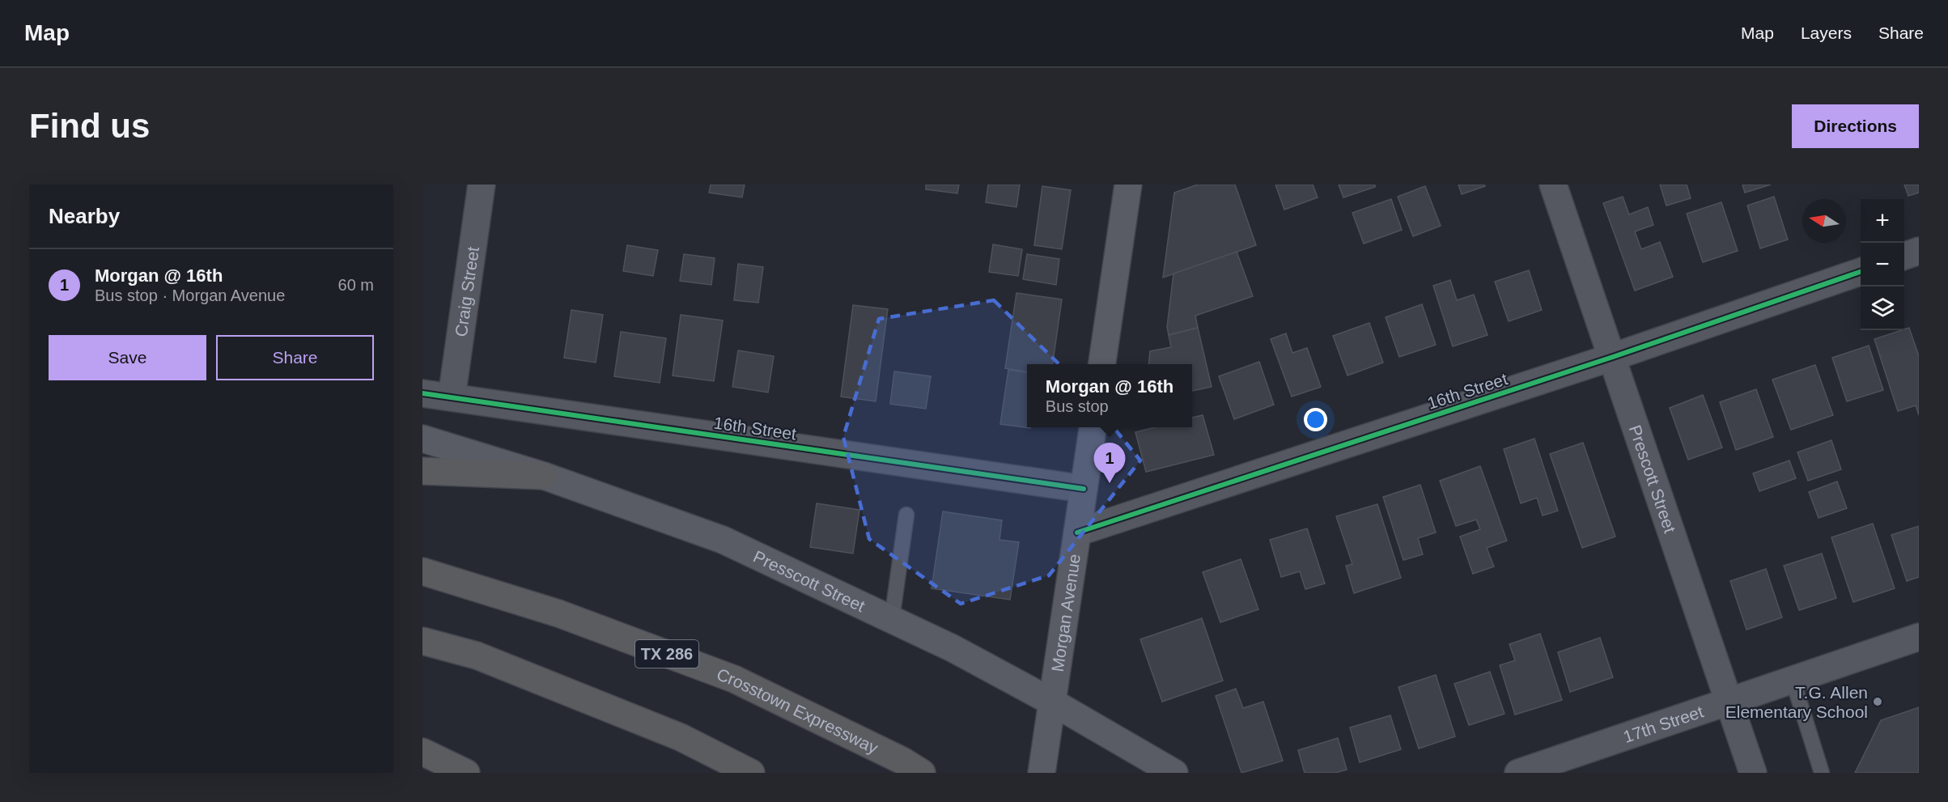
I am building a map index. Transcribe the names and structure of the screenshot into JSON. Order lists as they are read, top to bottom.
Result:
{
  "streets": {
    "highway": ["TX 286", "Crosstown Expressway"],
    "main road": ["Presscott Street", "Morgan Avenue"],
    "street": [
      "Craig Street",
      "16th Street",
      "Prescott Street",
      "17th Street"
    ]
  },
  "crossings": [
    ["Craig Street", "16th Street"],
    ["16th Street", "Prescott Street"],
    ["16th Street", "Morgan Avenue"],
    ["Prescott Street", "17th Street"],
    ["Presscott Street", "Morgan Avenue"]
  ],
  "places": ["T.G. Allen Elementary School"],
  "north": "left",
  "page": {
    "header": "Map",
    "nav": ["Map", "Layers", "Share"],
    "buttons": [
      "Directions",
      ["Save", "Share"]
    ],
    "title": "Find us",
    "heading": "Nearby",
    "map_buttons": ["+", "−"],
    "list": [
      {
        "mark": "1",
        "name": "Morgan @ 16th",
        "note": "Bus stop · Morgan Avenue",
        "value": "60 m"
      }
    ],
    "popup": ["Morgan @ 16th", "Bus stop"],
    "pins": "1"
  }
}
